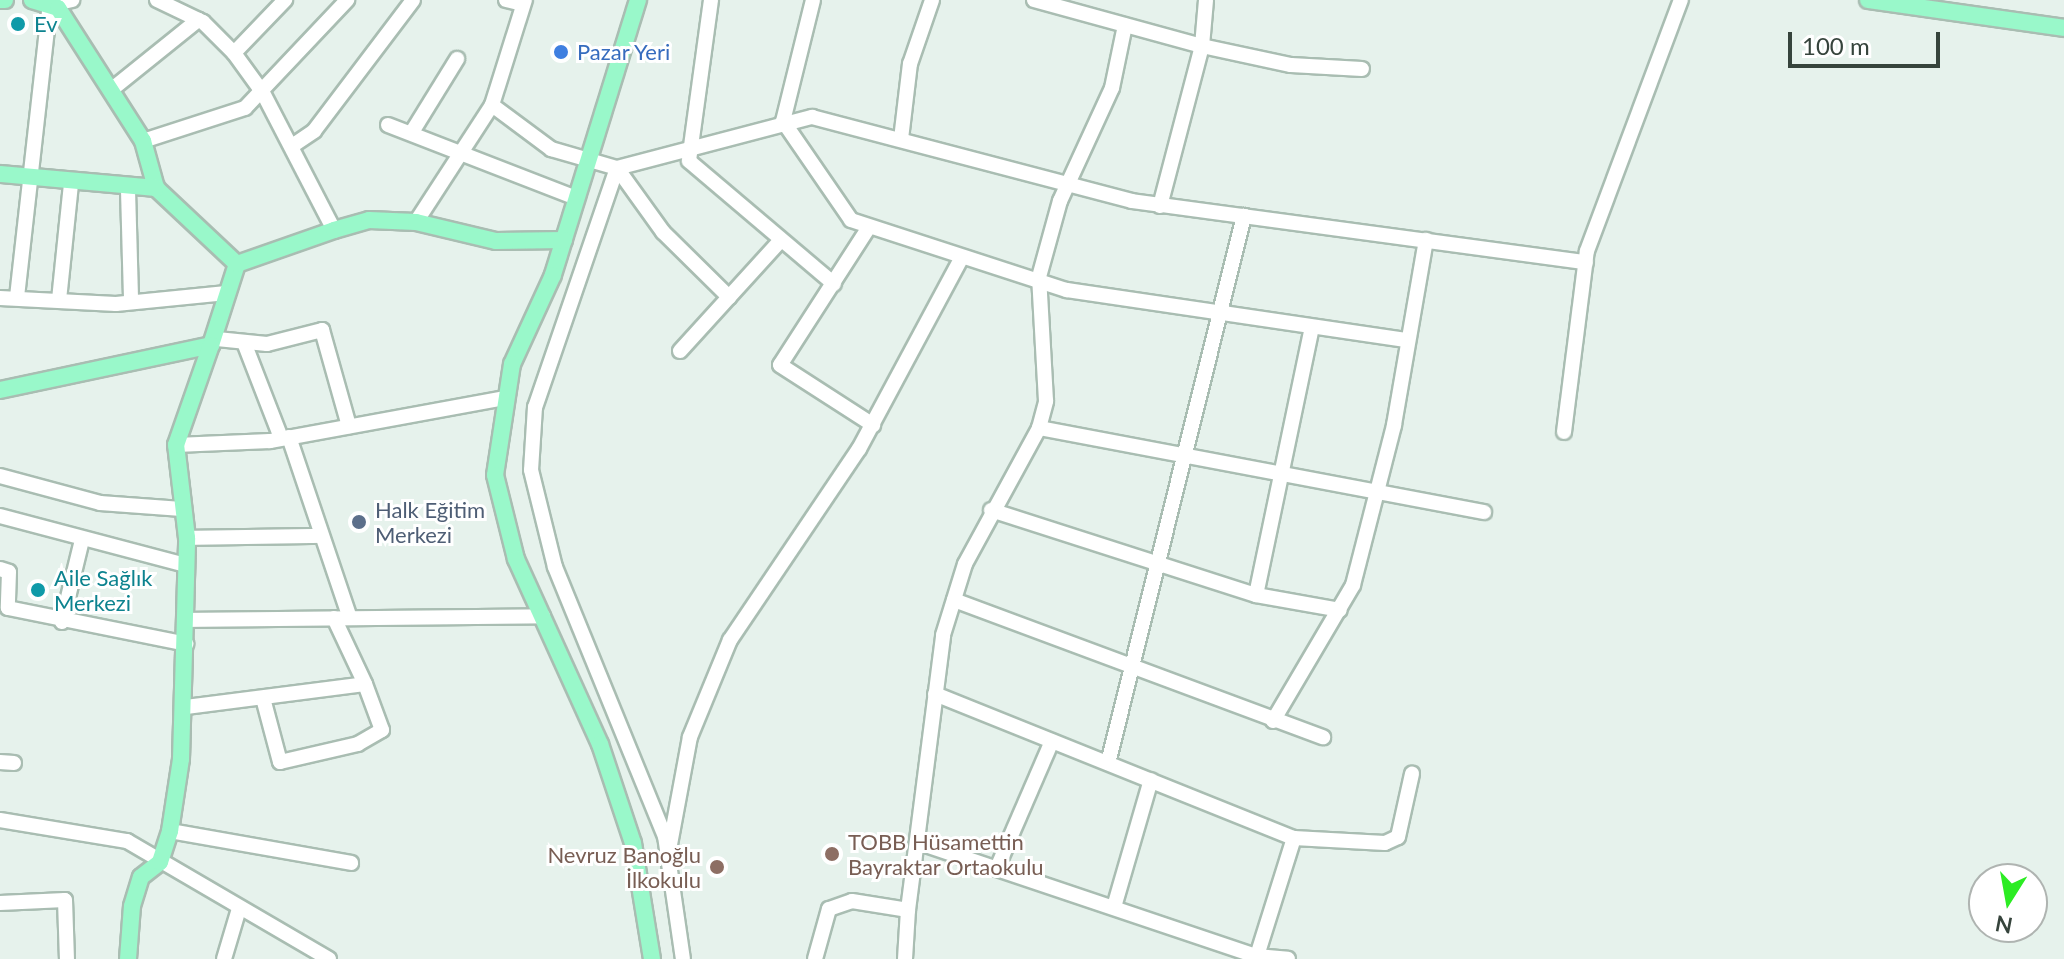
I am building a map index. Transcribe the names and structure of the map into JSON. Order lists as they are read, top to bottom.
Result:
{
  "places": [
    "Ev",
    "Pazar Yeri",
    "Halk Eğitim Merkezi",
    "Aile Sağlık Merkezi",
    "TOBB Hüsamettin Bayraktar Ortaokulu",
    "Nevruz Banoğlu İlkokulu"
  ],
  "scale_bar": "100 m",
  "north": "bottom"
}
